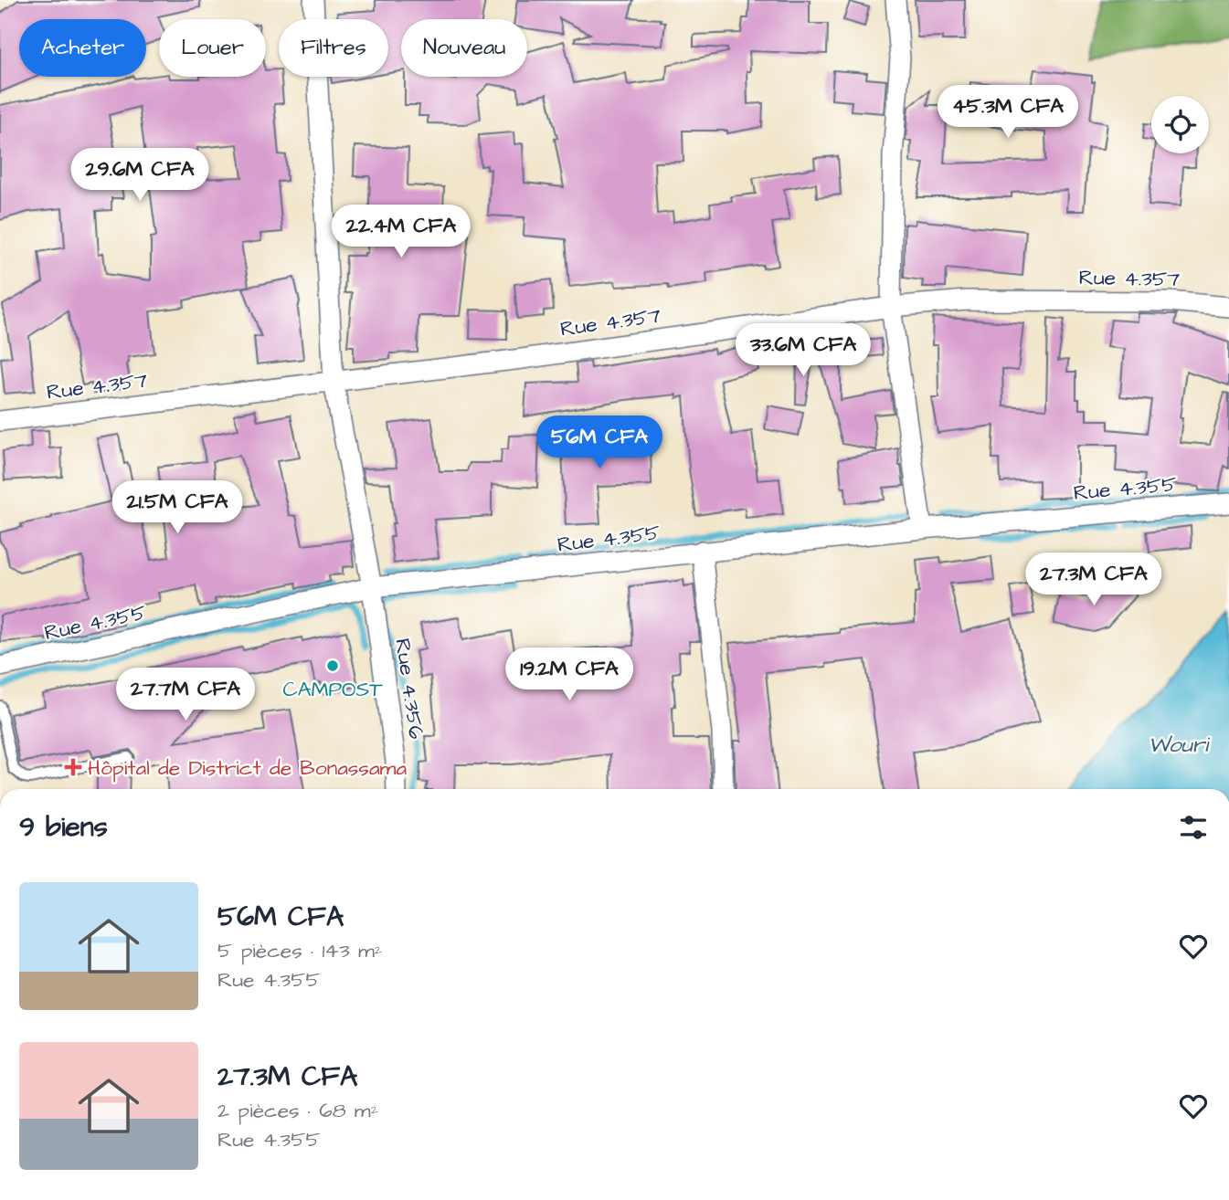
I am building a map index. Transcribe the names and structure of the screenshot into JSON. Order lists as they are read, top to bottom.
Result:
{
  "streets": {
    "street": ["Rue 4.357", "Rue 4.355", "Rue 4.356"]
  },
  "crossings": [
    ["Rue 4.357", "Rue 4.356"],
    ["Rue 4.355", "Rue 4.356"]
  ],
  "water": ["Wouri"],
  "places": {
    "other": ["CAMPOST"],
    "health": ["Hôpital de District de Bonassama"]
  },
  "page": {
    "chip": [
      "Acheter",
      "Louer",
      "Filtres",
      "Nouveau"
    ],
    "price": [
      "45.3M CFA",
      "29.6M CFA",
      "22.4M CFA",
      "33.6M CFA",
      "56M CFA",
      "21.5M CFA",
      "27.3M CFA",
      "19.2M CFA",
      "27.7M CFA"
    ],
    "heading": "9 biens",
    "list": [
      {
        "name": "56M CFA",
        "note": "5 pièces · 143 m² · Rue 4.355"
      },
      {
        "name": "27.3M CFA",
        "note": "2 pièces · 68 m² · Rue 4.355"
      }
    ]
  }
}
